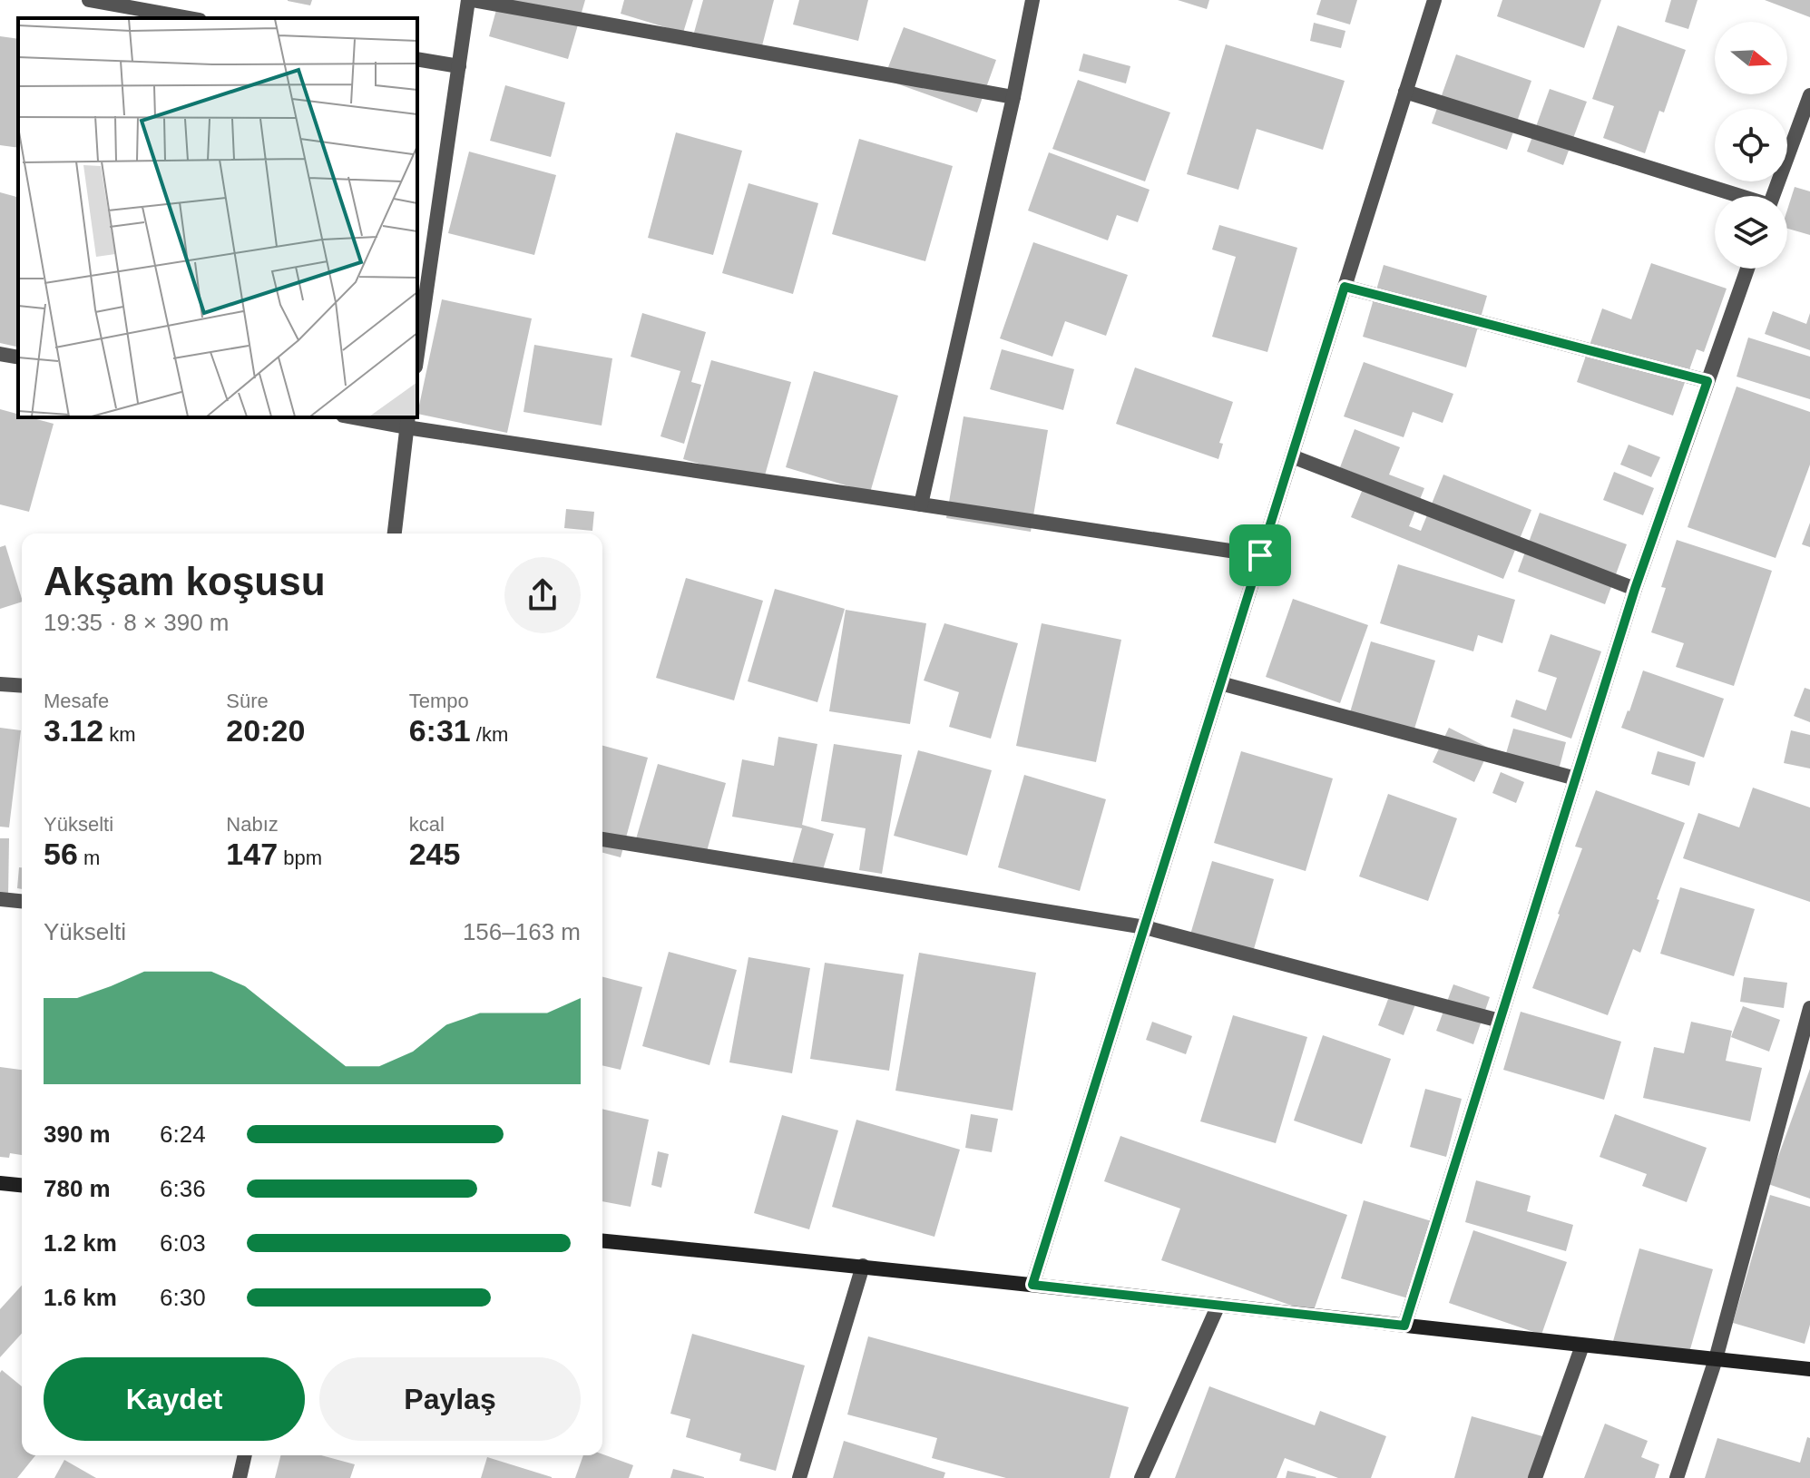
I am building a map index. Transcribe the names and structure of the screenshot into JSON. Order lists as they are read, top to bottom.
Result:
{
  "north": "right",
  "page": {
    "heading": ["Akşam koşusu", "19:35 · 8 × 390 m"],
    "stats": [
      ["Mesafe", "3.12 km"],
      ["Süre", "20:20"],
      ["Tempo", "6:31 /km"],
      ["Yükselti", "56 m"],
      ["Nabız", "147 bpm"],
      ["kcal", "245"]
    ],
    "chart": ["Yükselti", "156–163 m"],
    "list": [
      {
        "name": "390 m",
        "note": "6:24"
      },
      {
        "name": "780 m",
        "note": "6:36"
      },
      {
        "name": "1.2 km",
        "note": "6:03"
      },
      {
        "name": "1.6 km",
        "note": "6:30"
      }
    ],
    "buttons": ["Kaydet", "Paylaş"]
  }
}
